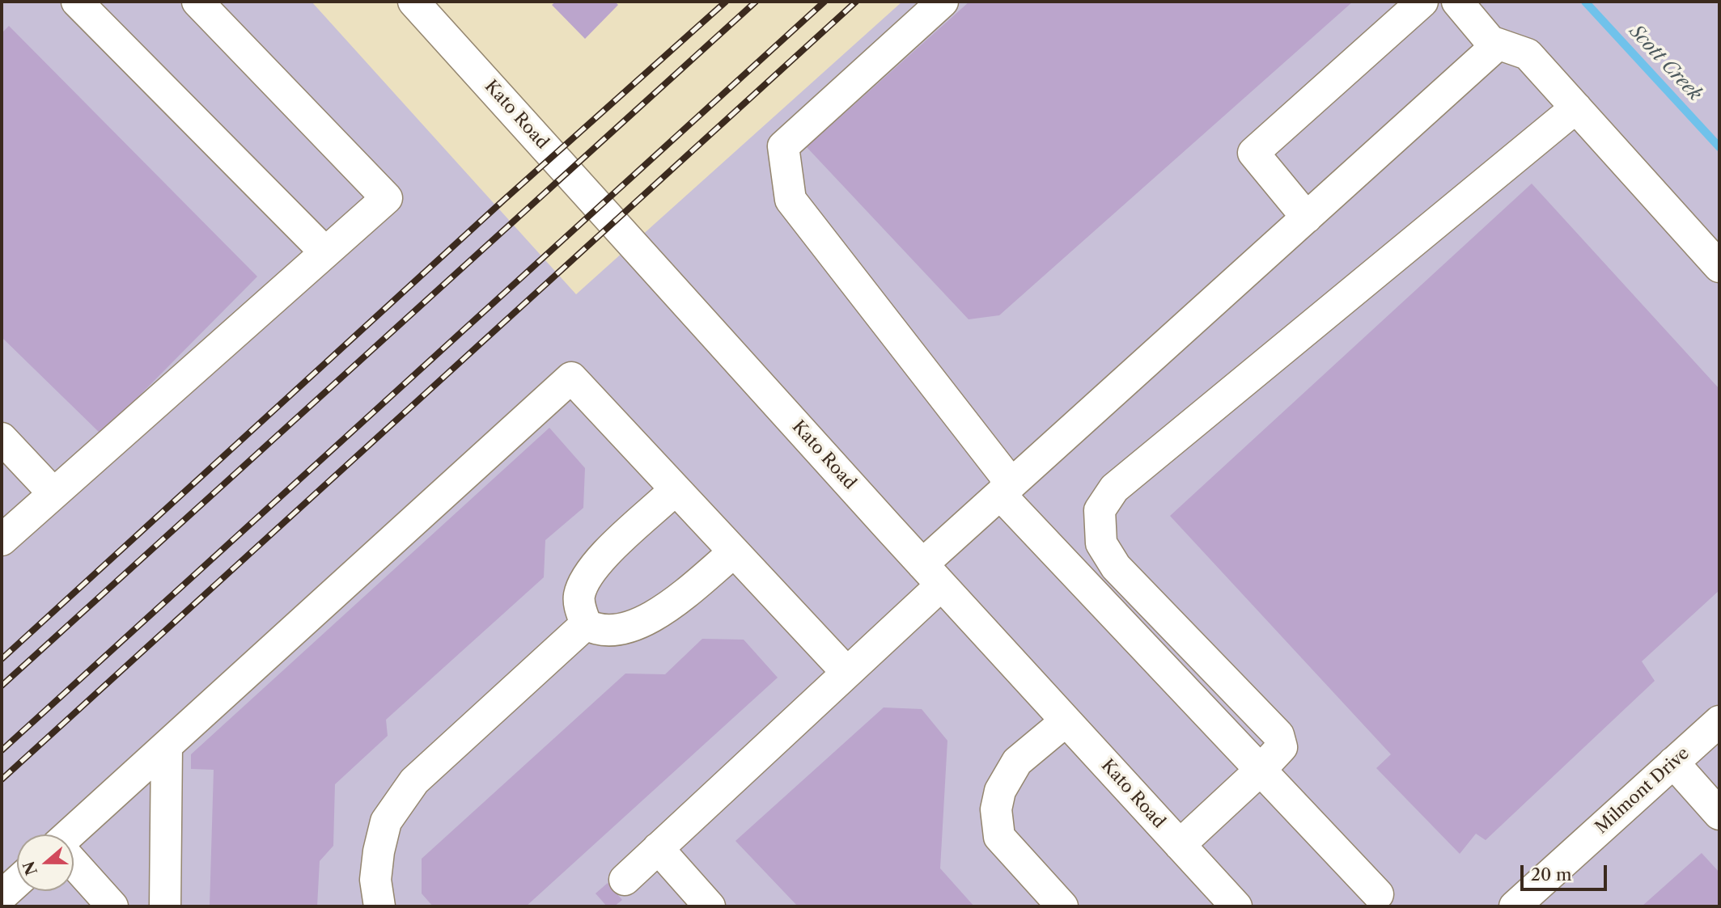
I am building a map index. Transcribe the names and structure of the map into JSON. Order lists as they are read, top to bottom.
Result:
{
  "streets": {
    "street": ["Kato Road", "Milmont Drive"]
  },
  "water": ["Scott Creek"],
  "scale_bar": "20 m",
  "north": "left"
}
